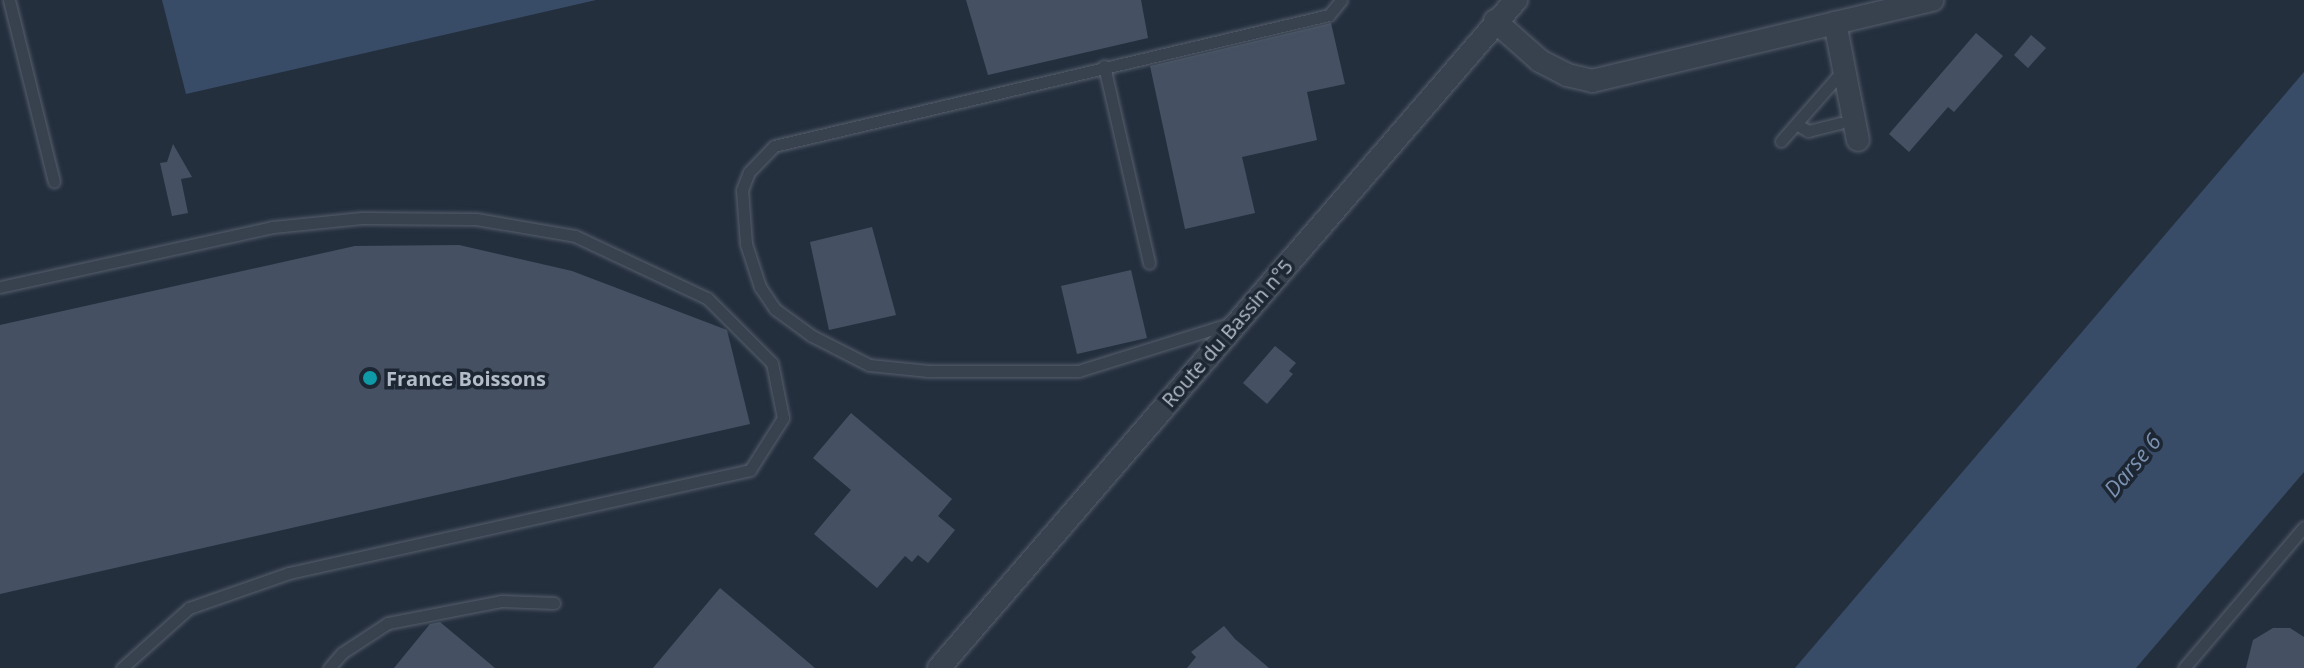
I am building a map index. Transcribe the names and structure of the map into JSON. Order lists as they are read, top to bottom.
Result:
{
  "streets": {
    "street": ["Route du Bassin n°5"]
  },
  "water": ["Darse 6"],
  "places": ["France Boissons"]
}
